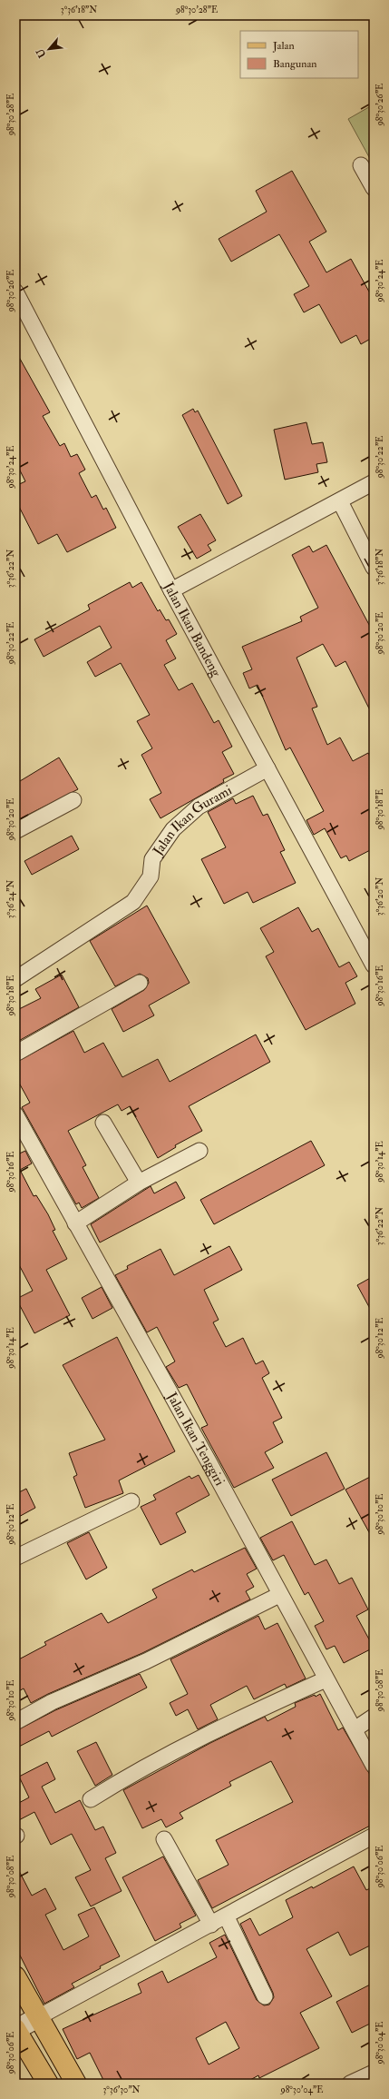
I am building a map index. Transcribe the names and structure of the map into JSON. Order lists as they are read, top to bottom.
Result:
{
  "streets": {
    "street": ["Jalan Ikan Bandeng", "Jalan Ikan Gurami", "Jalan Ikan Tenggiri"]
  },
  "crossings": [
    ["Jalan Ikan Bandeng", "Jalan Ikan Gurami"]
  ],
  "legend": ["Jalan", "Bangunan"],
  "north": "bottom left",
  "coordinates": [
    "3°36'18\"N",
    "98°30'28\"E",
    "98°30'26\"E",
    "98°30'24\"E",
    "98°30'22\"E",
    "3°36'22\"N",
    "98°30'20\"E",
    "98°30'18\"E",
    "3°36'20\"N",
    "3°36'24\"N",
    "98°30'16\"E",
    "98°30'14\"E",
    "98°30'12\"E",
    "98°30'10\"E",
    "98°30'08\"E",
    "98°30'06\"E",
    "98°30'04\"E",
    "3°36'30\"N"
  ]
}
